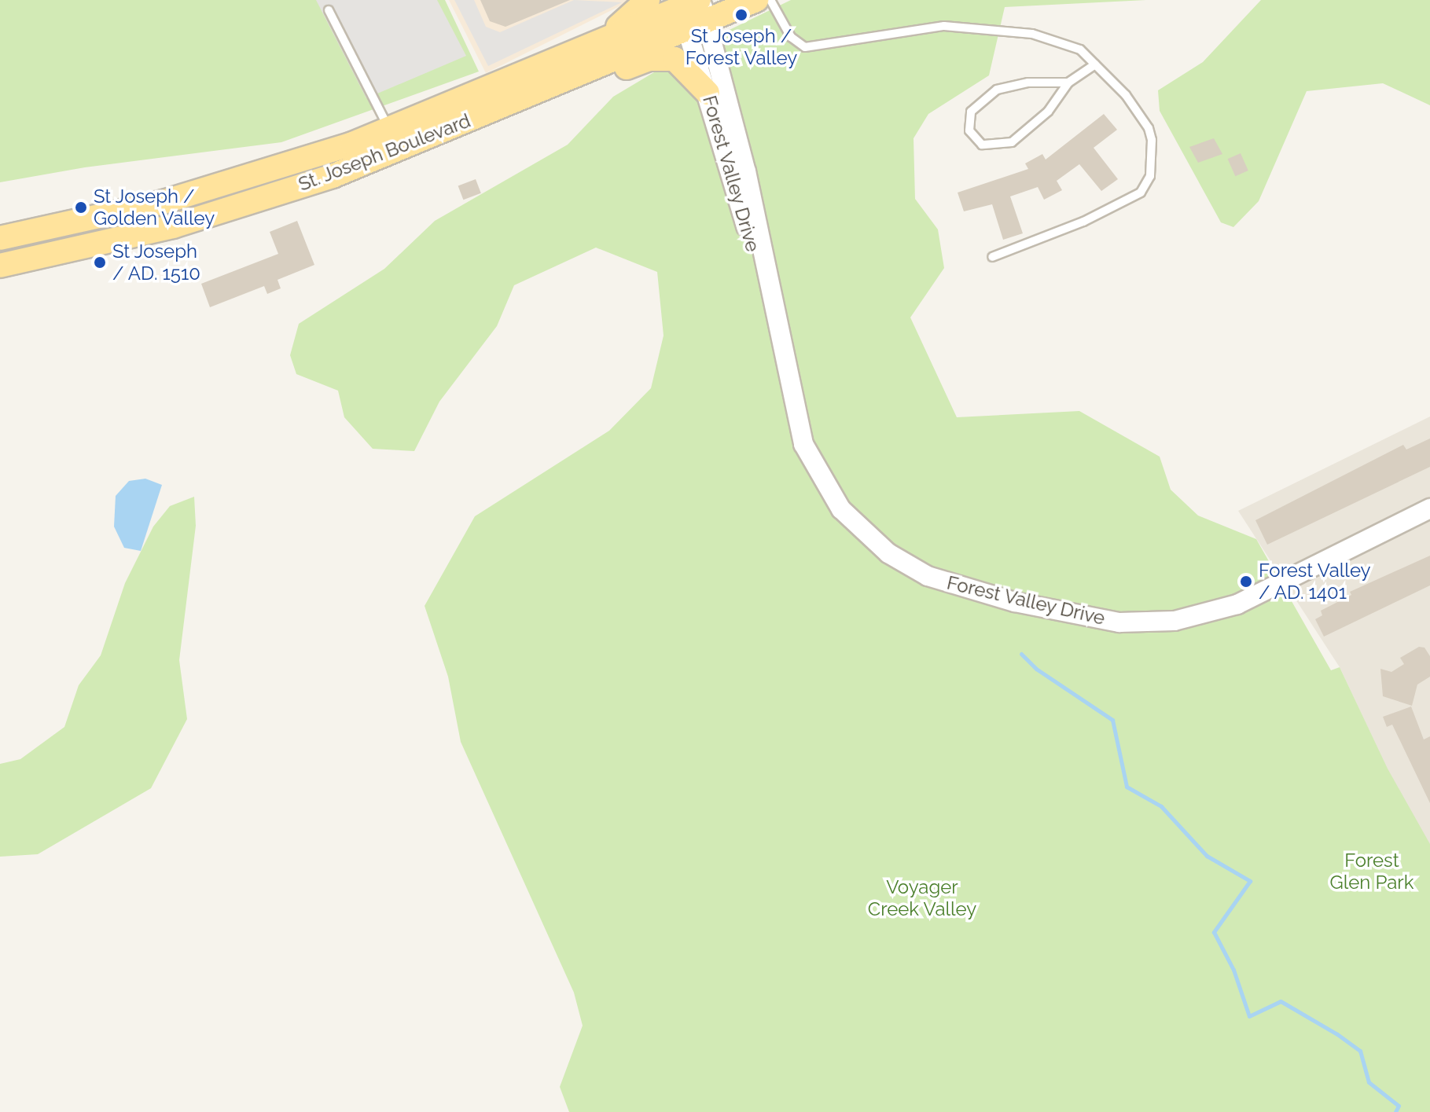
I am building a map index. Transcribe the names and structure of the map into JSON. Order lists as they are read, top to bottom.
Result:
{
  "streets": {
    "main road": ["St. Joseph Boulevard"],
    "street": ["Forest Valley Drive"]
  },
  "crossings": [
    ["St. Joseph Boulevard", "Forest Valley Drive"]
  ],
  "parks": ["Forest Glen Park", "Voyager Creek Valley"],
  "places": [
    "St Joseph / Forest Valley",
    "St Joseph / Golden Valley",
    "St Joseph / AD. 1510",
    "Forest Valley / AD. 1401"
  ]
}
